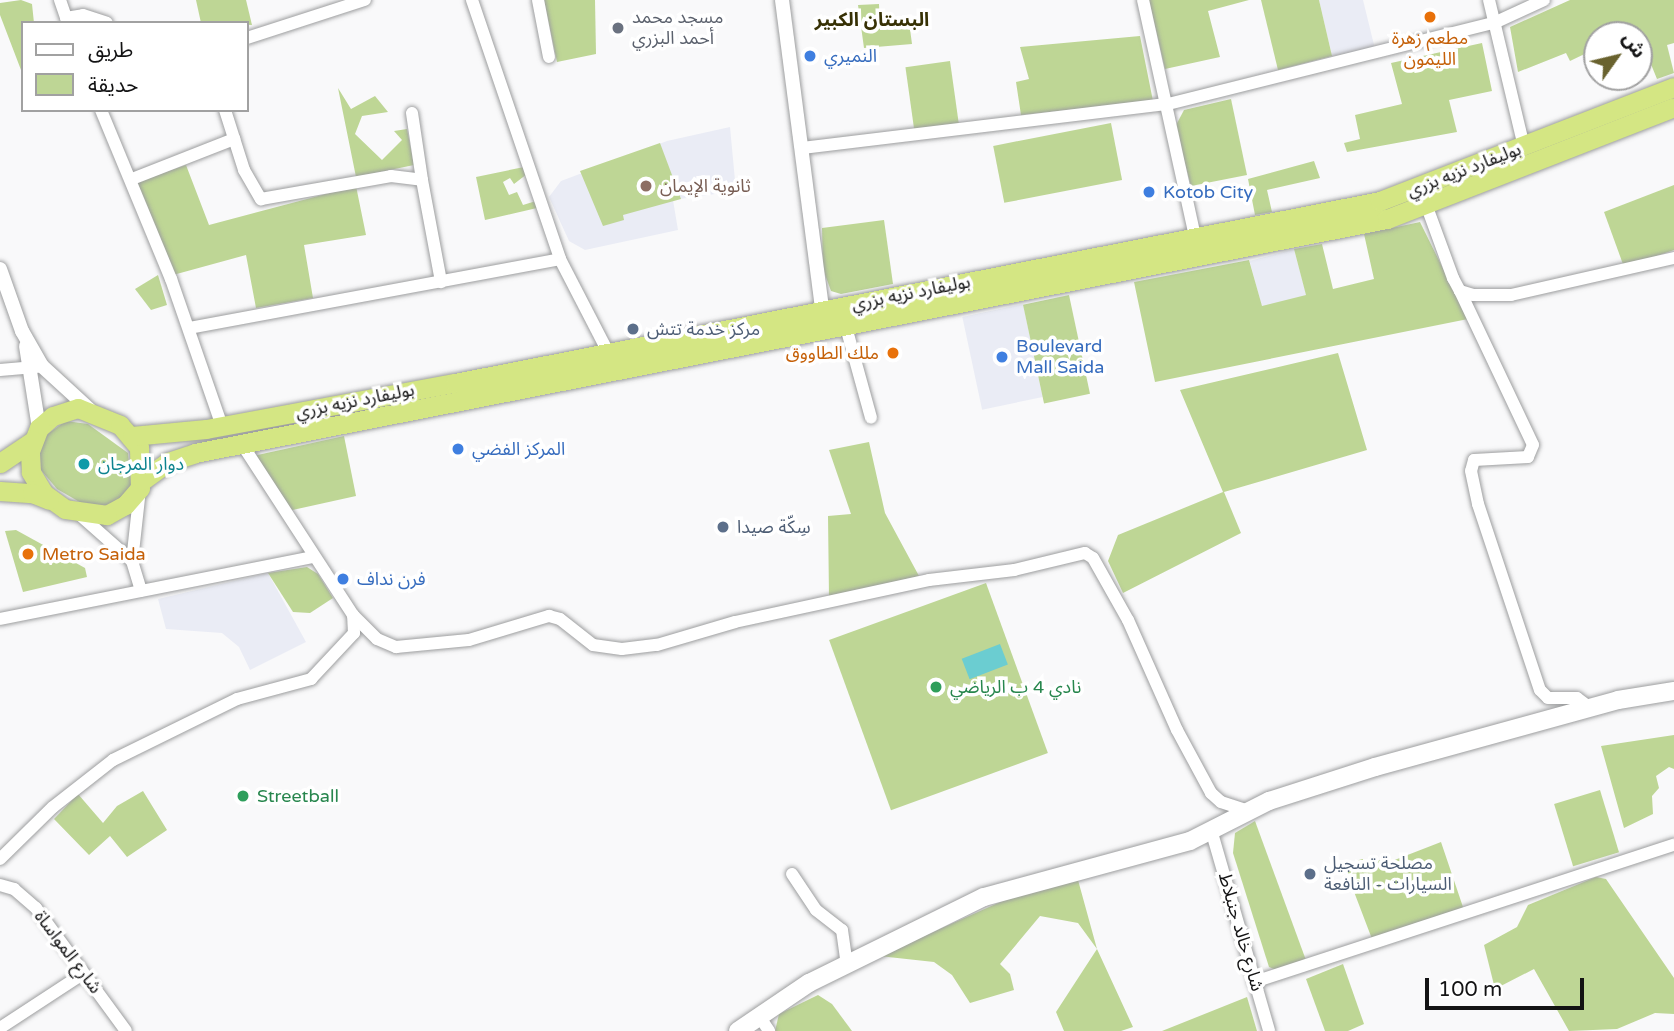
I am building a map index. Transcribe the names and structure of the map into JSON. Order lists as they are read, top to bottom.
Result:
{
  "streets": {
    "highway": ["بوليفارد نزيه بزري"],
    "street": ["شارع خالد جنبلاط", "شارع المواساة"]
  },
  "districts": ["البستان الكبير"],
  "places": [
    "مطعم زهرة الليمون",
    "مسجد محمد أحمد البزري",
    "النميري",
    "ثانوية الإيمان",
    "Kotob City",
    "مركز خدمة تتش",
    "ملك الطاووق",
    "Boulevard Mall Saida",
    "المركز الفضي",
    "دوار المرجان",
    "سِكّة صيدا",
    "Metro Saida",
    "فرن نداف",
    "نادي 4 ب الرياضي",
    "Streetball",
    "مصلحة تسجيل السيارات - النافعة"
  ],
  "legend": ["طريق", "حديقة"],
  "scale_bar": "100 m",
  "north": "top right"
}
